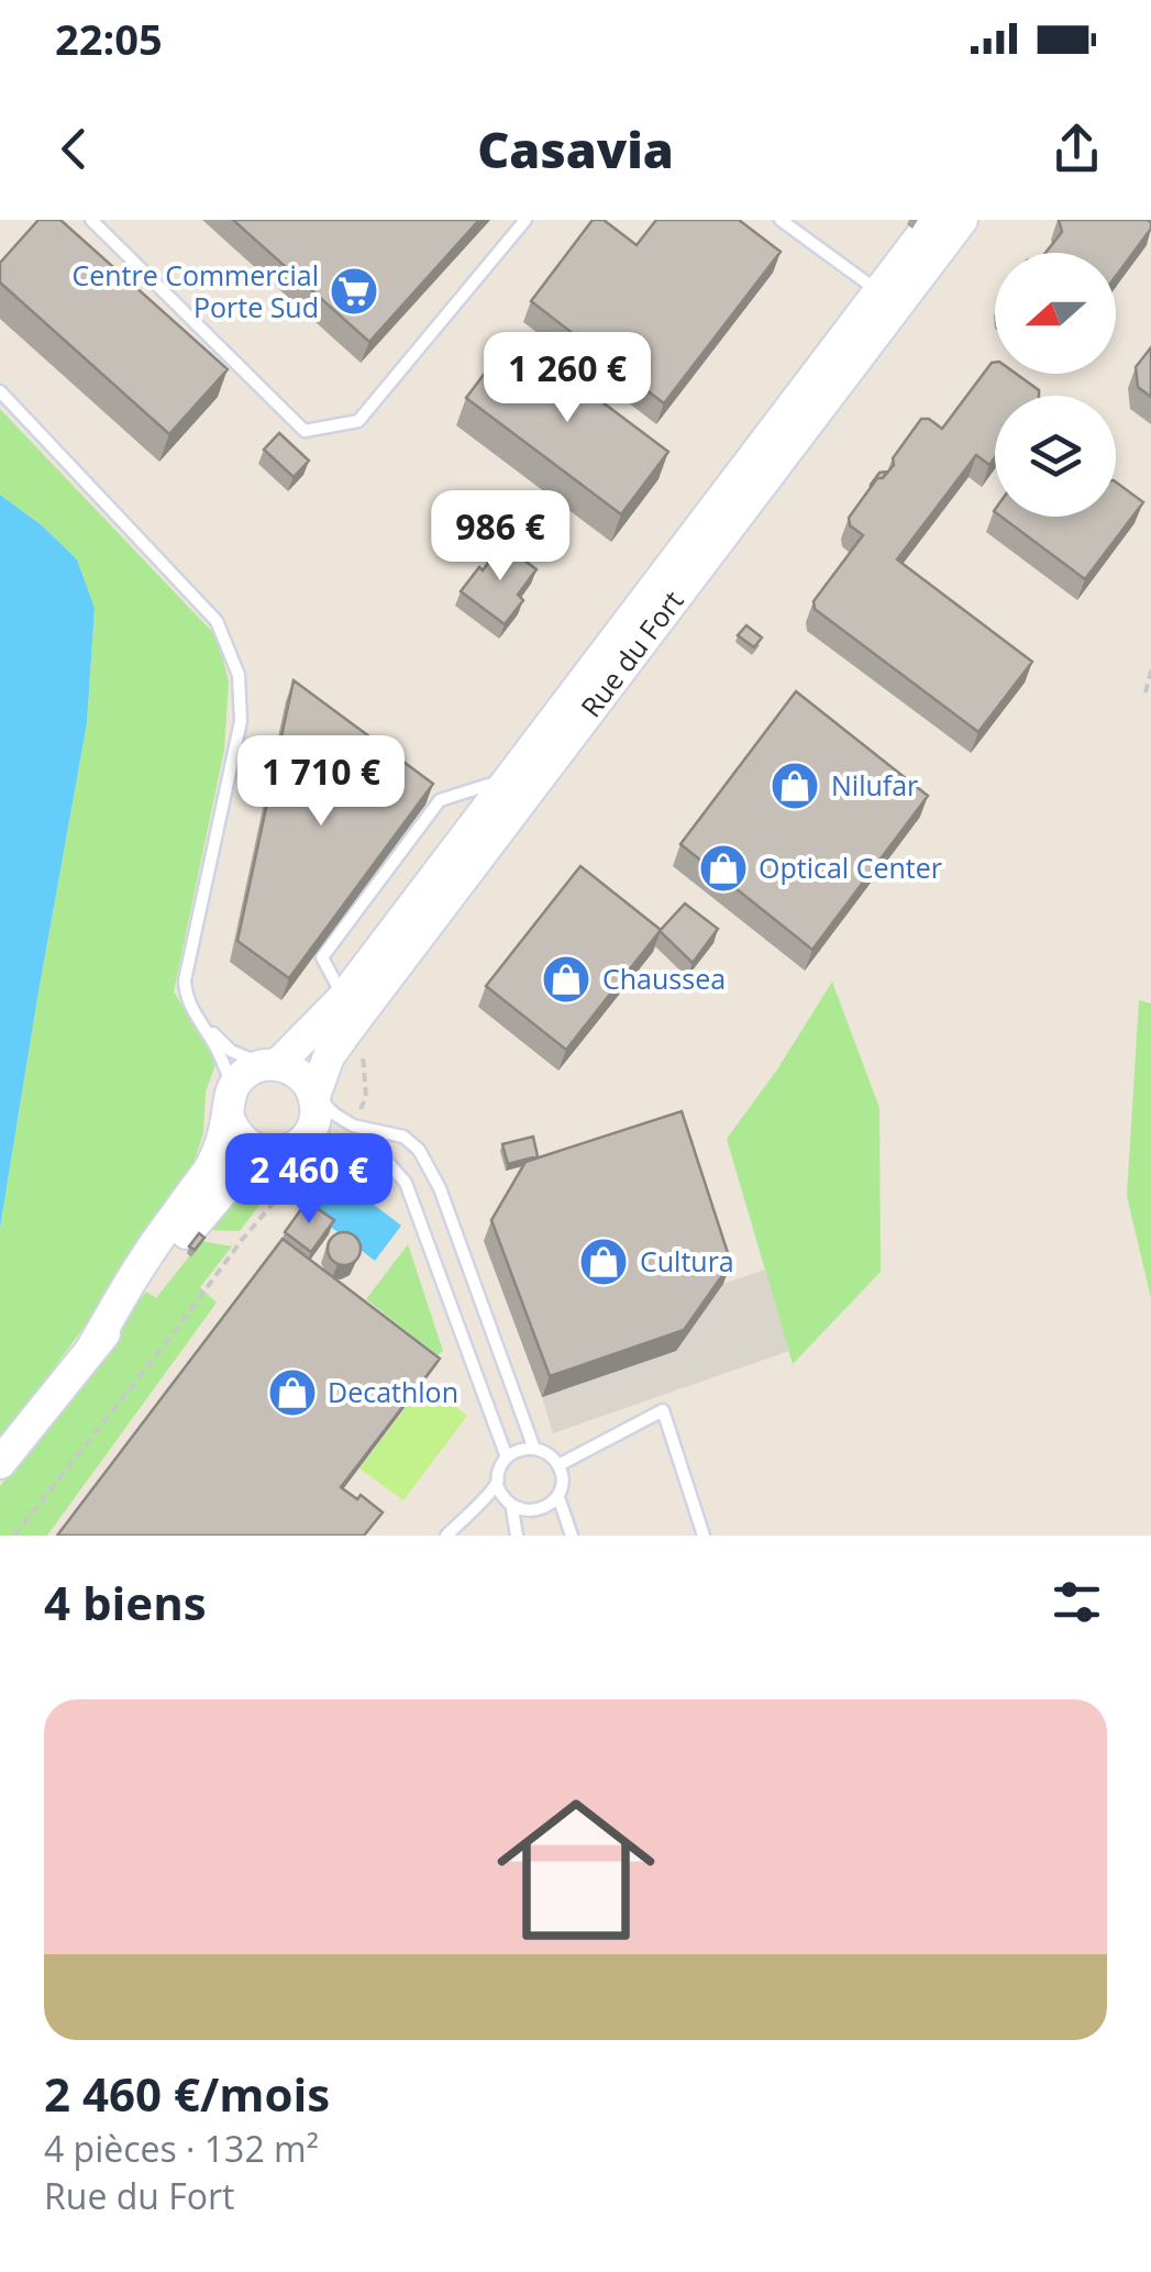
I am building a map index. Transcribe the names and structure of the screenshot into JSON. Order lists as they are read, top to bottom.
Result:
{
  "streets": {
    "main road": ["Rue du Fort"]
  },
  "places": {
    "supermarket": ["Centre Commercial Porte Sud"],
    "shop": [
      "Nilufar",
      "Optical Center",
      "Chaussea",
      "Cultura",
      "Decathlon"
    ]
  },
  "north": "left",
  "page": {
    "status": "22:05",
    "header": "Casavia",
    "price": [
      "1 260 €",
      "986 €",
      "1 710 €",
      "2 460 €"
    ],
    "heading": "4 biens",
    "list": [
      {
        "name": "2 460 €/mois",
        "note": "4 pièces · 132 m² · Rue du Fort"
      }
    ]
  }
}
